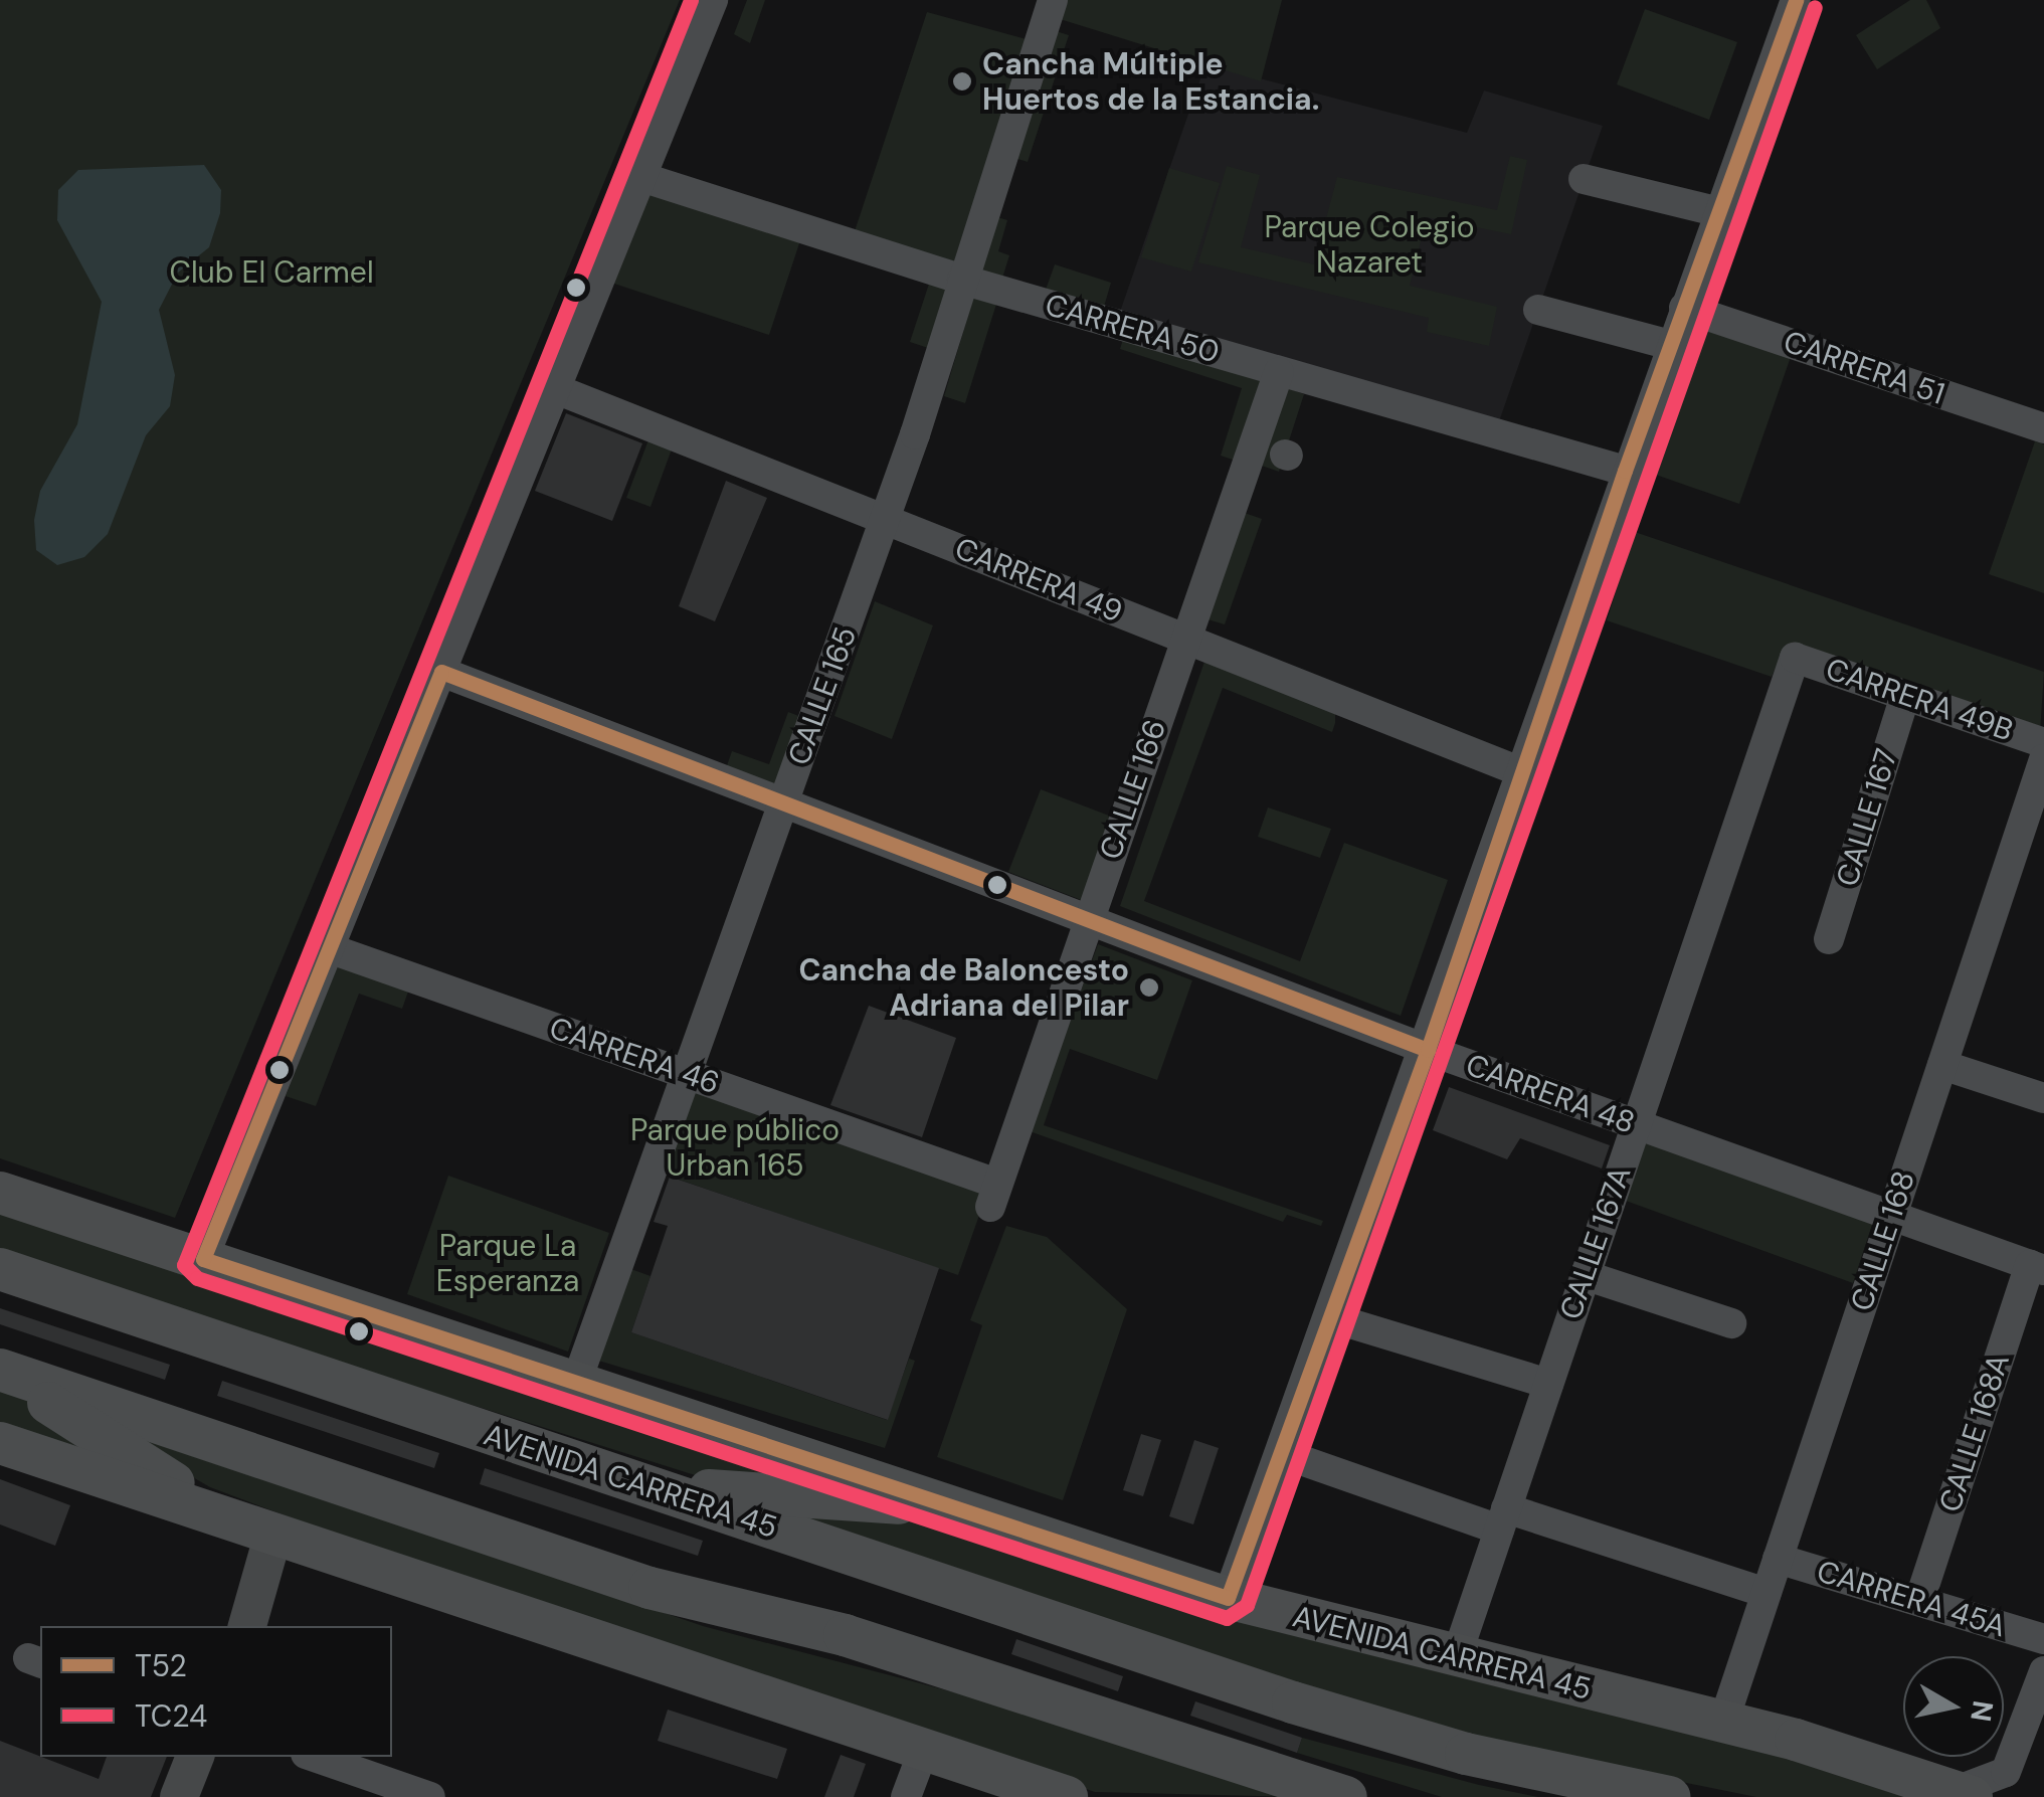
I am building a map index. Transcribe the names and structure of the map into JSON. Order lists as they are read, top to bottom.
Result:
{
  "streets": {
    "highway": ["AVENIDA CARRERA 45"],
    "street": [
      "CARRERA 50",
      "CARRERA 51",
      "CARRERA 49",
      "CALLE 165",
      "CARRERA 49B",
      "CALLE 166",
      "CALLE 167",
      "CARRERA 46",
      "CARRERA 48",
      "CALLE 168",
      "CALLE 167A",
      "CALLE 168A",
      "CARRERA 45A"
    ]
  },
  "crossings": [
    ["CARRERA 50", "CALLE 165"],
    ["CARRERA 50", "CALLE 166"],
    ["CARRERA 49", "CALLE 165"],
    ["CARRERA 49", "CALLE 166"],
    ["CALLE 165", "CARRERA 46"],
    ["CALLE 165", "CARRERA 48"],
    ["CALLE 165", "AVENIDA CARRERA 45"],
    ["CARRERA 49B", "CALLE 167"],
    ["CARRERA 49B", "CALLE 168"],
    ["CARRERA 49B", "CALLE 167A"],
    ["CALLE 166", "CARRERA 46"],
    ["CALLE 166", "CARRERA 48"],
    ["CARRERA 48", "CALLE 168"],
    ["CARRERA 48", "CALLE 167A"],
    ["CARRERA 48", "CALLE 168A"],
    ["CALLE 168", "AVENIDA CARRERA 45"],
    ["CALLE 168", "CARRERA 45A"],
    ["CALLE 167A", "AVENIDA CARRERA 45"],
    ["CALLE 168A", "CARRERA 45A"]
  ],
  "parks": [
    "Parque Colegio Nazaret",
    "Club El Carmel",
    "Parque público Urban 165",
    "Parque La Esperanza"
  ],
  "places": ["Cancha Múltiple Huertos de la Estancia.", "Cancha de Baloncesto Adriana del Pilar"],
  "lines": ["transit line T52", "transit line TC24"],
  "legend": ["T52", "TC24"],
  "north": "right"
}
